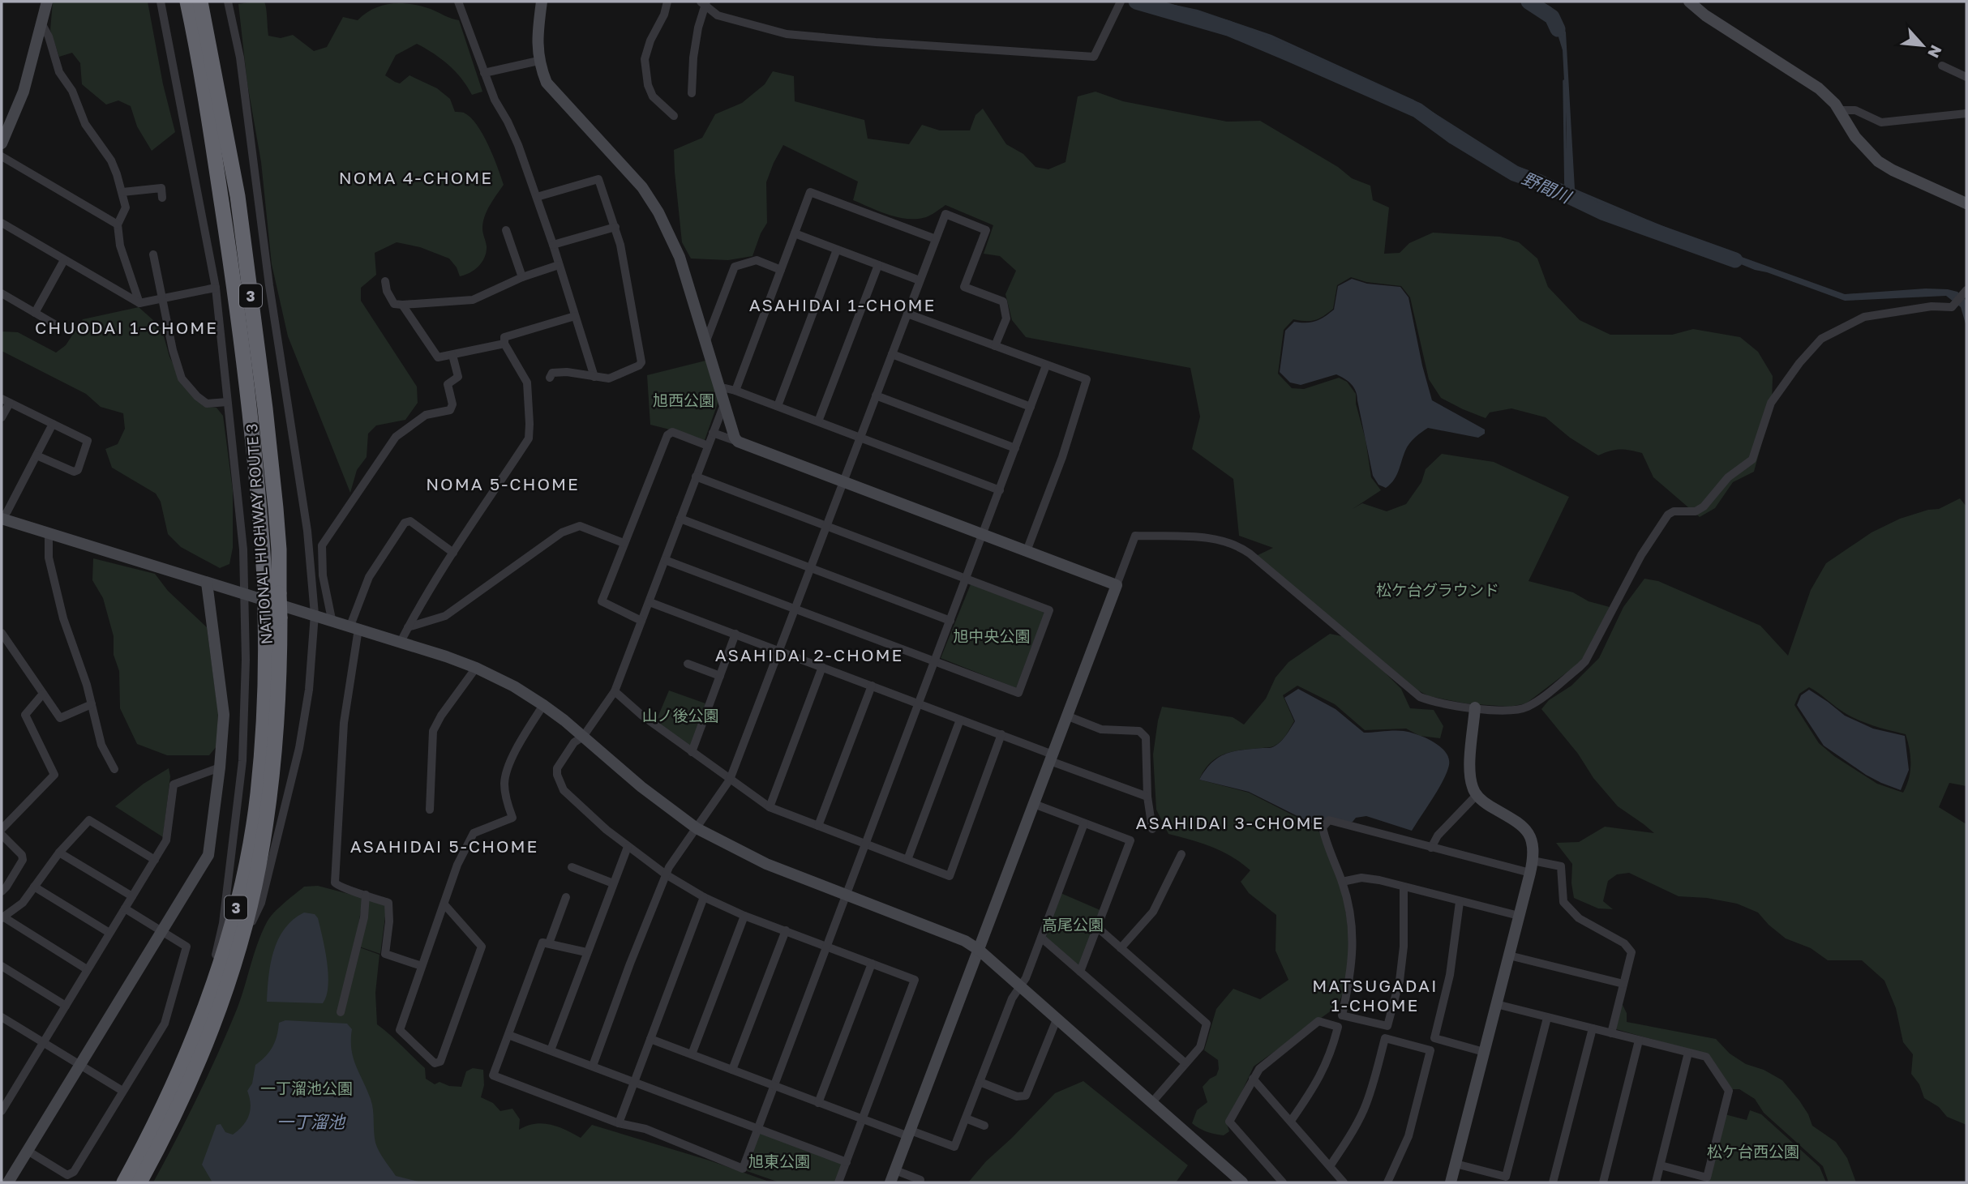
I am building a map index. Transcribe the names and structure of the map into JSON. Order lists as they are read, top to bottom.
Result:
{
  "streets": {
    "highway": ["3", "NATIONAL HIGHWAY ROUTE 3"]
  },
  "districts": [
    "NOMA 4-CHOME",
    "ASAHIDAI 1-CHOME",
    "CHUODAI 1-CHOME",
    "NOMA 5-CHOME",
    "ASAHIDAI 2-CHOME",
    "ASAHIDAI 3-CHOME",
    "ASAHIDAI 5-CHOME",
    "MATSUGADAI 1-CHOME"
  ],
  "water": ["野間川", "一丁溜池"],
  "parks": [
    "旭西公園",
    "松ケ台グラウンド",
    "旭中央公園",
    "山ノ後公園",
    "高尾公園",
    "一丁溜池公園",
    "松ケ台西公園",
    "旭東公園"
  ],
  "north": "bottom right"
}
